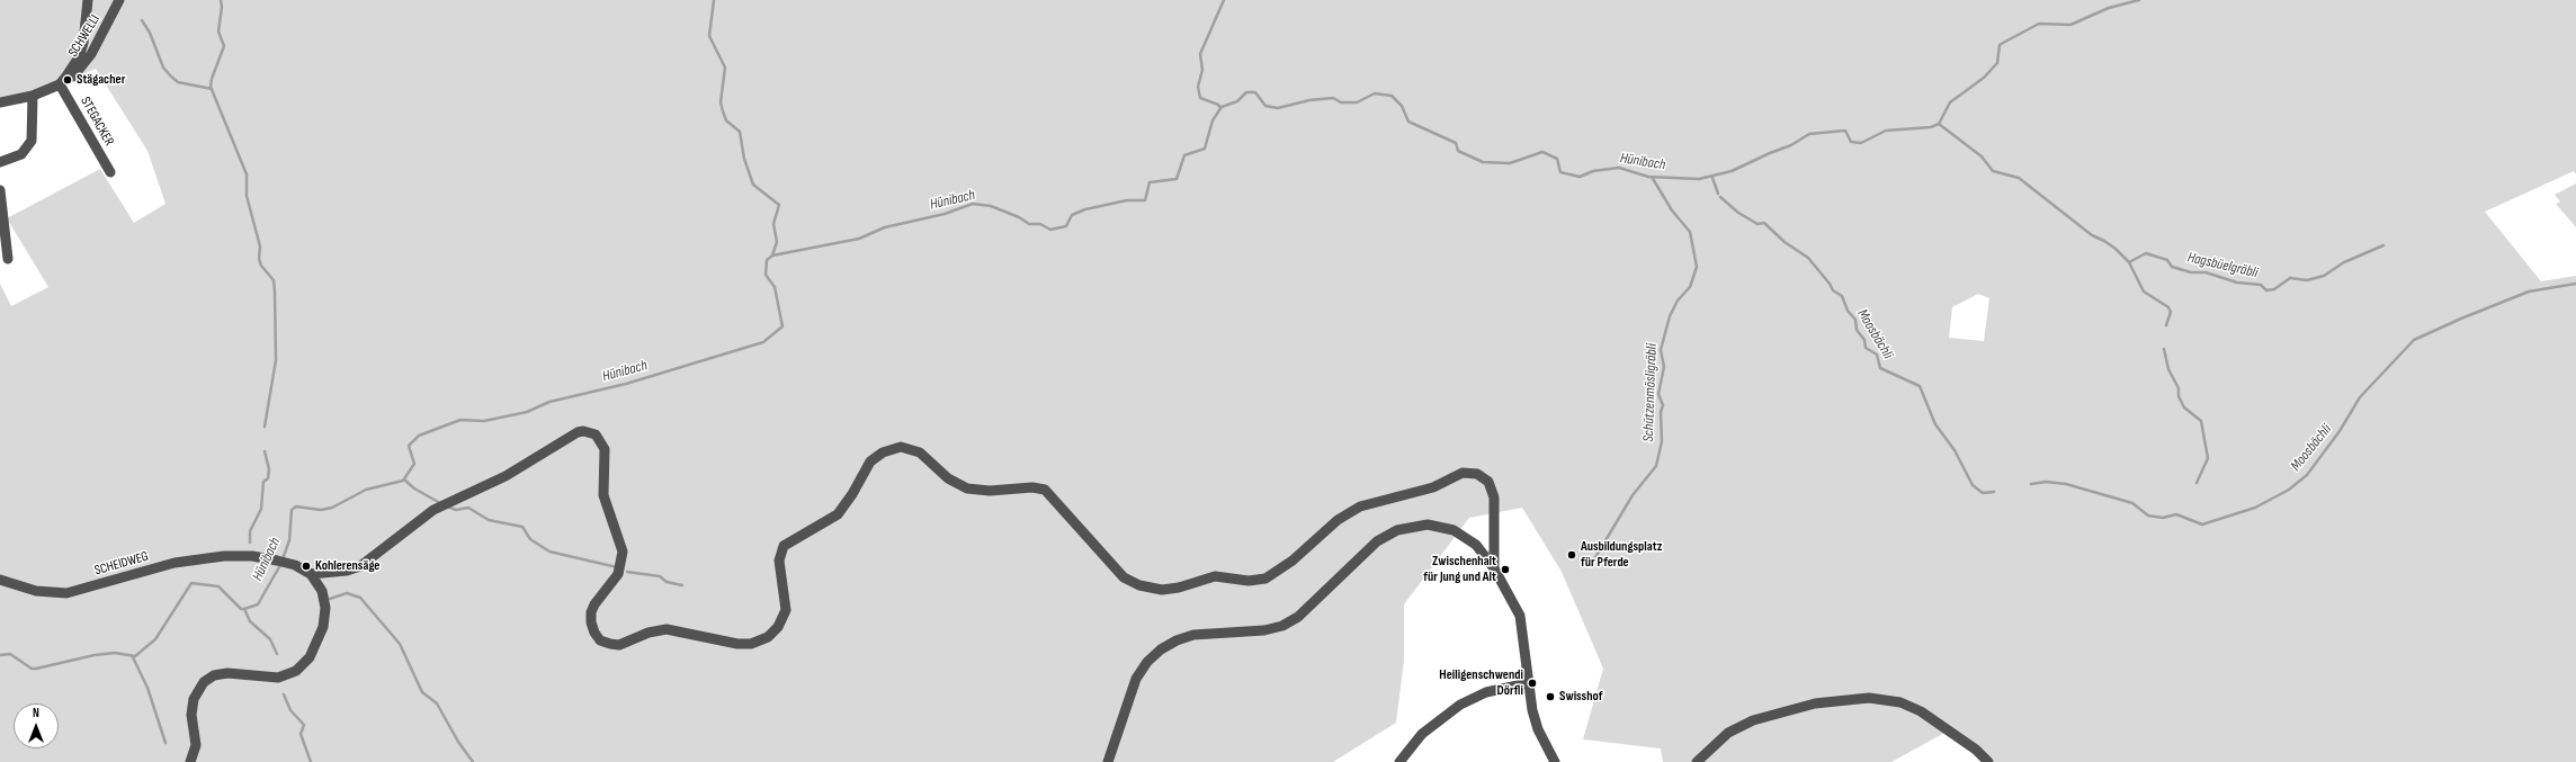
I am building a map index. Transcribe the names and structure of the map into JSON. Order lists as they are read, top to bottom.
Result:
{
  "streets": {
    "street": ["SCHWELLI", "STEGACKER", "SCHEIDWEG"]
  },
  "crossings": [
    ["SCHWELLI", "STEGACKER"]
  ],
  "water": [
    "Hünibach",
    "Hagsbüelgräbli",
    "Moosbächli",
    "Schützenmösligräbli"
  ],
  "places": [
    "Stägacher",
    "Ausbildungsplatz für Pferde",
    "Kohlerensäge",
    "Zwischenhalt für Jung und Alt",
    "Heiligenschwendi Dörfli",
    "Swisshof"
  ],
  "north": "top"
}
